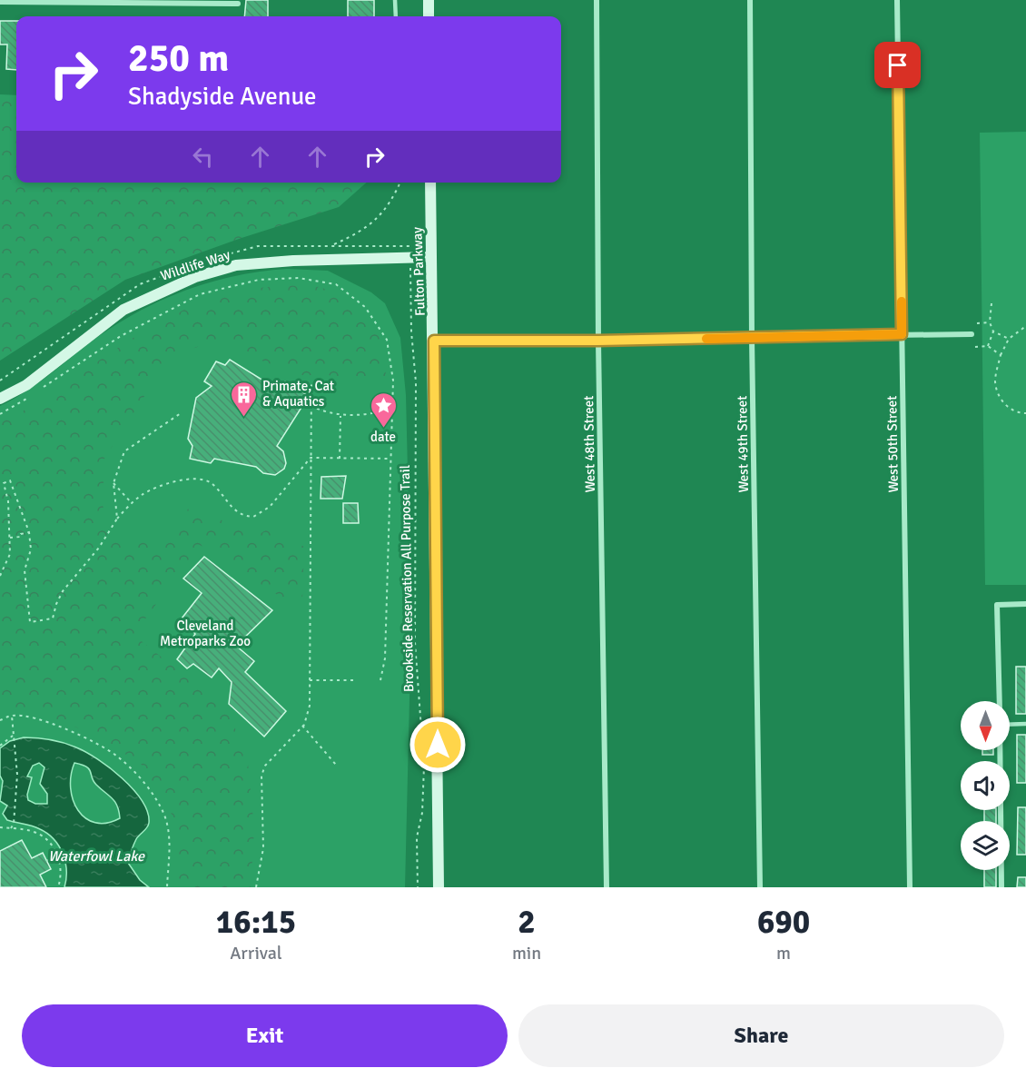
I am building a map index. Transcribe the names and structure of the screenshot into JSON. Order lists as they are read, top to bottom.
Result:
{
  "streets": {
    "street": [
      "Wildlife Way",
      "Fulton Parkway",
      "West 48th Street",
      "West 49th Street",
      "West 50th Street"
    ],
    "path": ["Brookside Reservation All Purpose Trail"]
  },
  "crossings": [
    ["Wildlife Way", "Fulton Parkway"]
  ],
  "water": ["Waterfowl Lake"],
  "parks": ["Cleveland Metroparks Zoo"],
  "places": {
    "building": ["Primate, Cat & Aquatics"],
    "place": ["date"]
  },
  "north": "bottom",
  "page": {
    "turn": ["250 m", "Shadyside Avenue"],
    "eta": [
      "16:15",
      "Arrival",
      "2",
      "min",
      "690",
      "m"
    ],
    "buttons": ["Exit", "Share"]
  }
}
